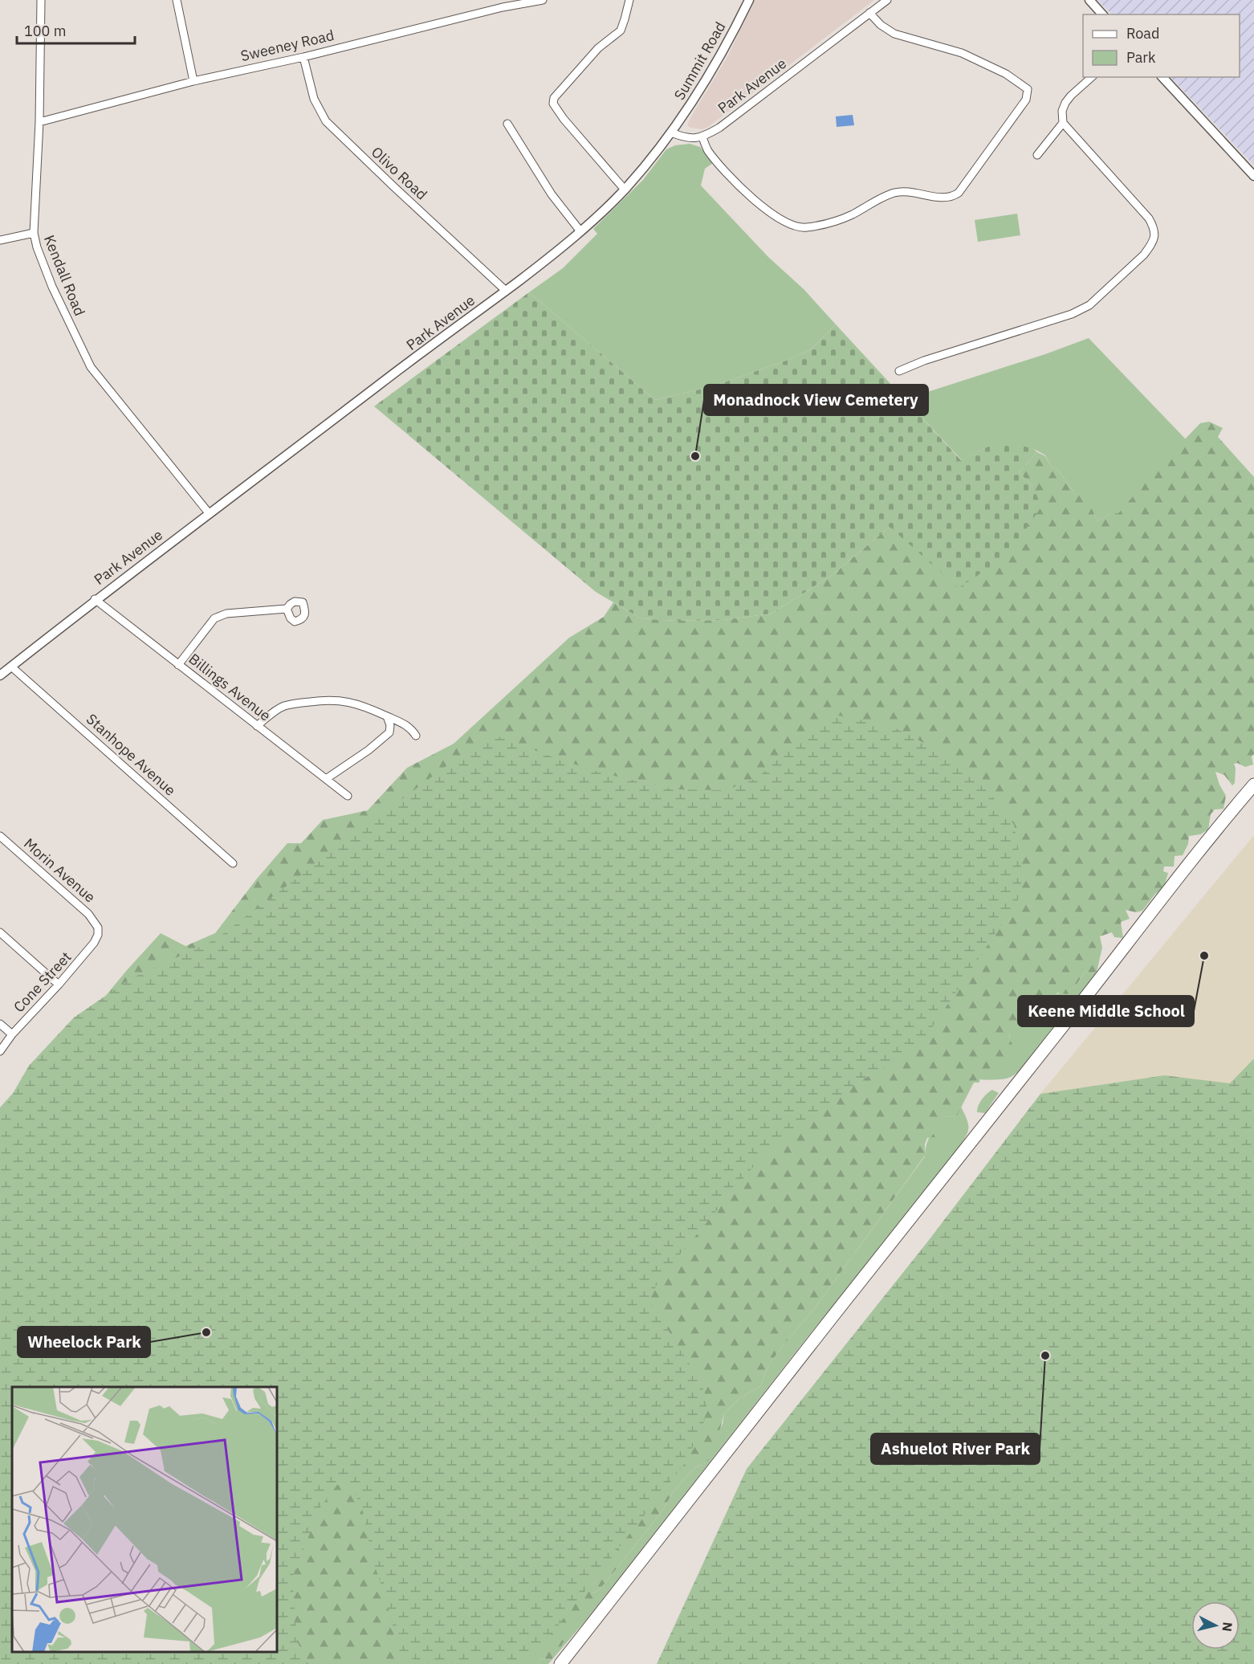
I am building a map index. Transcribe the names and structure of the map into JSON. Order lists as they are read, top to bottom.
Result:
{
  "streets": {
    "street": [
      "Sweeney Road",
      "Summit Road",
      "Park Avenue",
      "Olivo Road",
      "Kendall Road",
      "Billings Avenue",
      "Stanhope Avenue",
      "Morin Avenue",
      "Cone Street"
    ]
  },
  "crossings": [
    ["Sweeney Road", "Olivo Road"],
    ["Sweeney Road", "Kendall Road"],
    ["Summit Road", "Park Avenue"],
    ["Park Avenue", "Olivo Road"],
    ["Park Avenue", "Kendall Road"],
    ["Park Avenue", "Billings Avenue"],
    ["Park Avenue", "Stanhope Avenue"],
    ["Morin Avenue", "Cone Street"]
  ],
  "places": [
    "Monadnock View Cemetery",
    "Keene Middle School",
    "Wheelock Park",
    "Ashuelot River Park"
  ],
  "legend": ["Road", "Park"],
  "scale_bar": "100 m",
  "north": "right"
}
